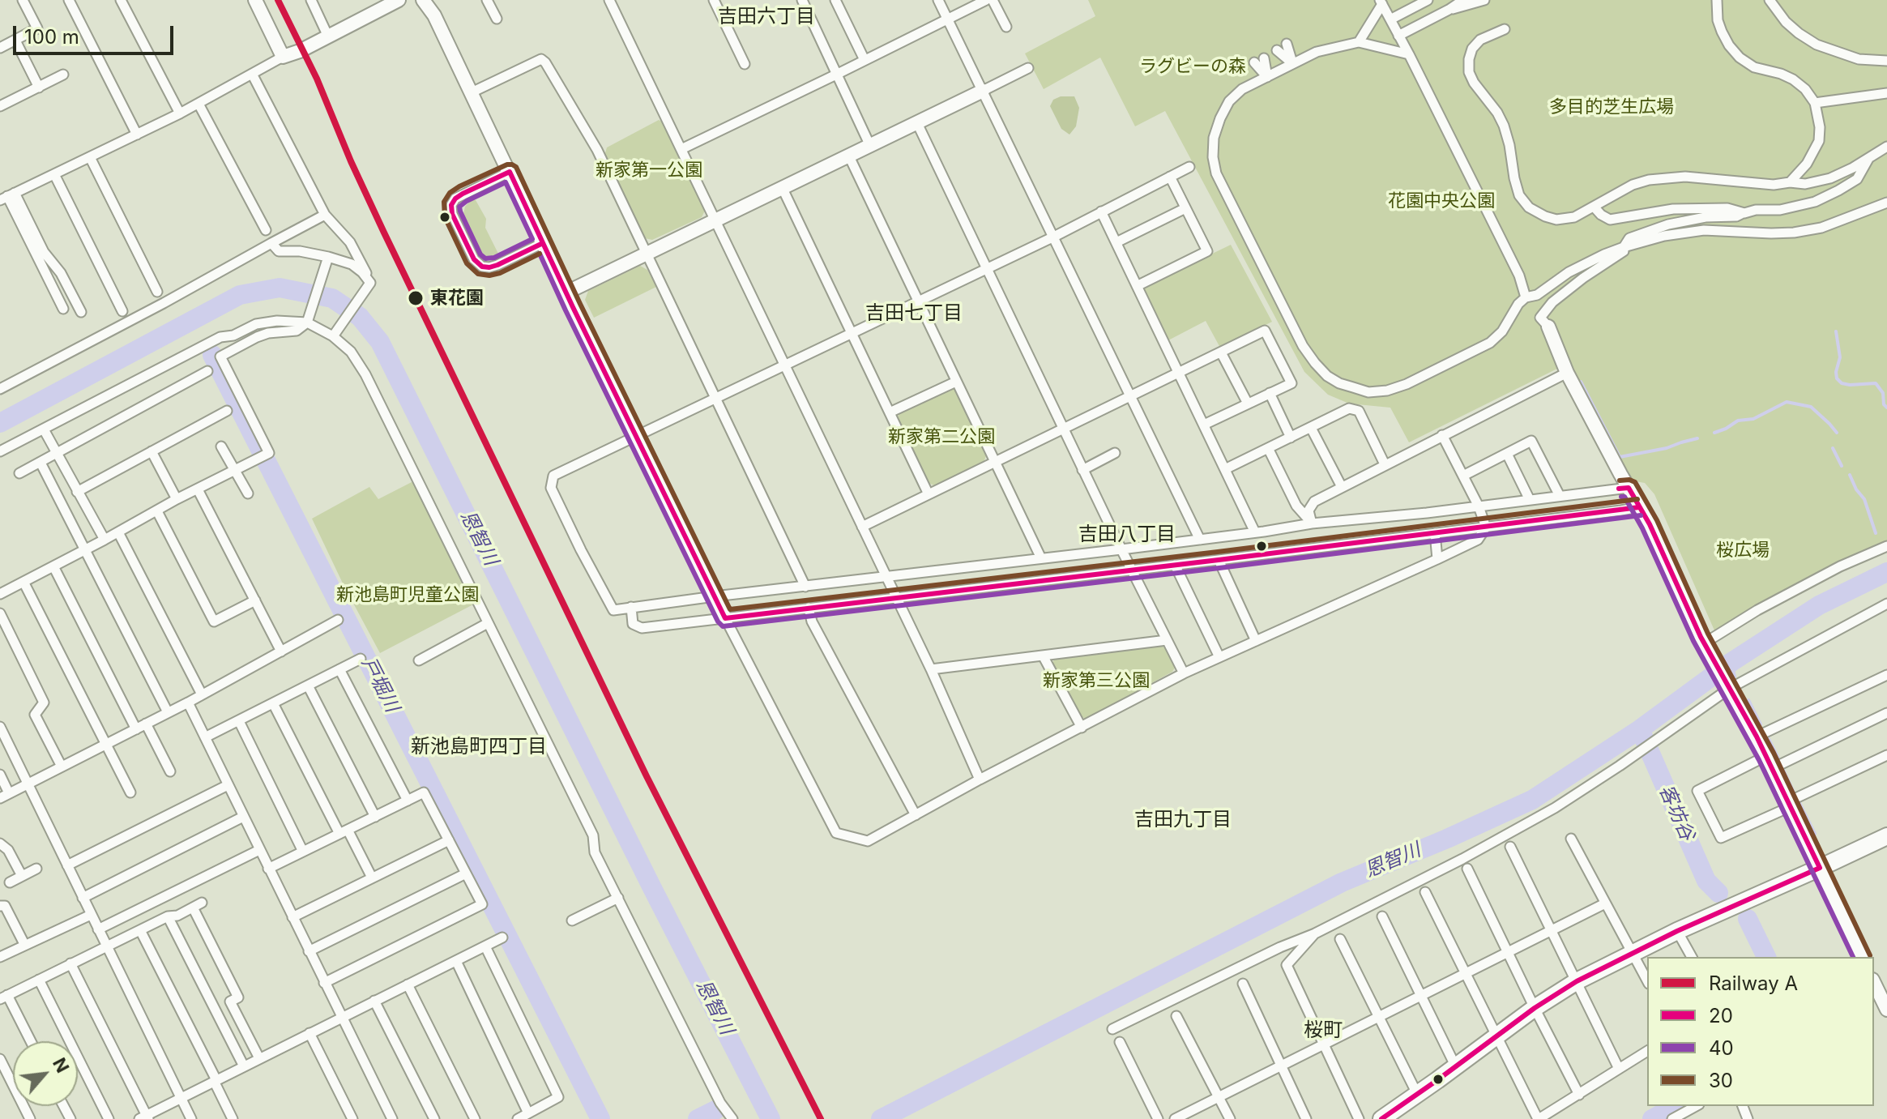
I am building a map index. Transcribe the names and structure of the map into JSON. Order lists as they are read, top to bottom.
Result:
{
  "districts": [
    "吉田六丁目",
    "吉田七丁目",
    "吉田八丁目",
    "新池島町四丁目",
    "吉田九丁目",
    "桜町"
  ],
  "water": ["恩智川", "戸堀川", "客坊谷"],
  "parks": [
    "ラグビーの森",
    "多目的芝生広場",
    "新家第一公園",
    "花園中央公園",
    "新家第二公園",
    "桜広場",
    "新池島町児童公園",
    "新家第三公園"
  ],
  "places": ["東花園"],
  "lines": [
    "rail line A",
    "transit line 30",
    "transit line 20",
    "transit line 40"
  ],
  "legend": [
    "Railway A",
    "20",
    "40",
    "30"
  ],
  "scale_bar": "100 m",
  "north": "top right"
}
